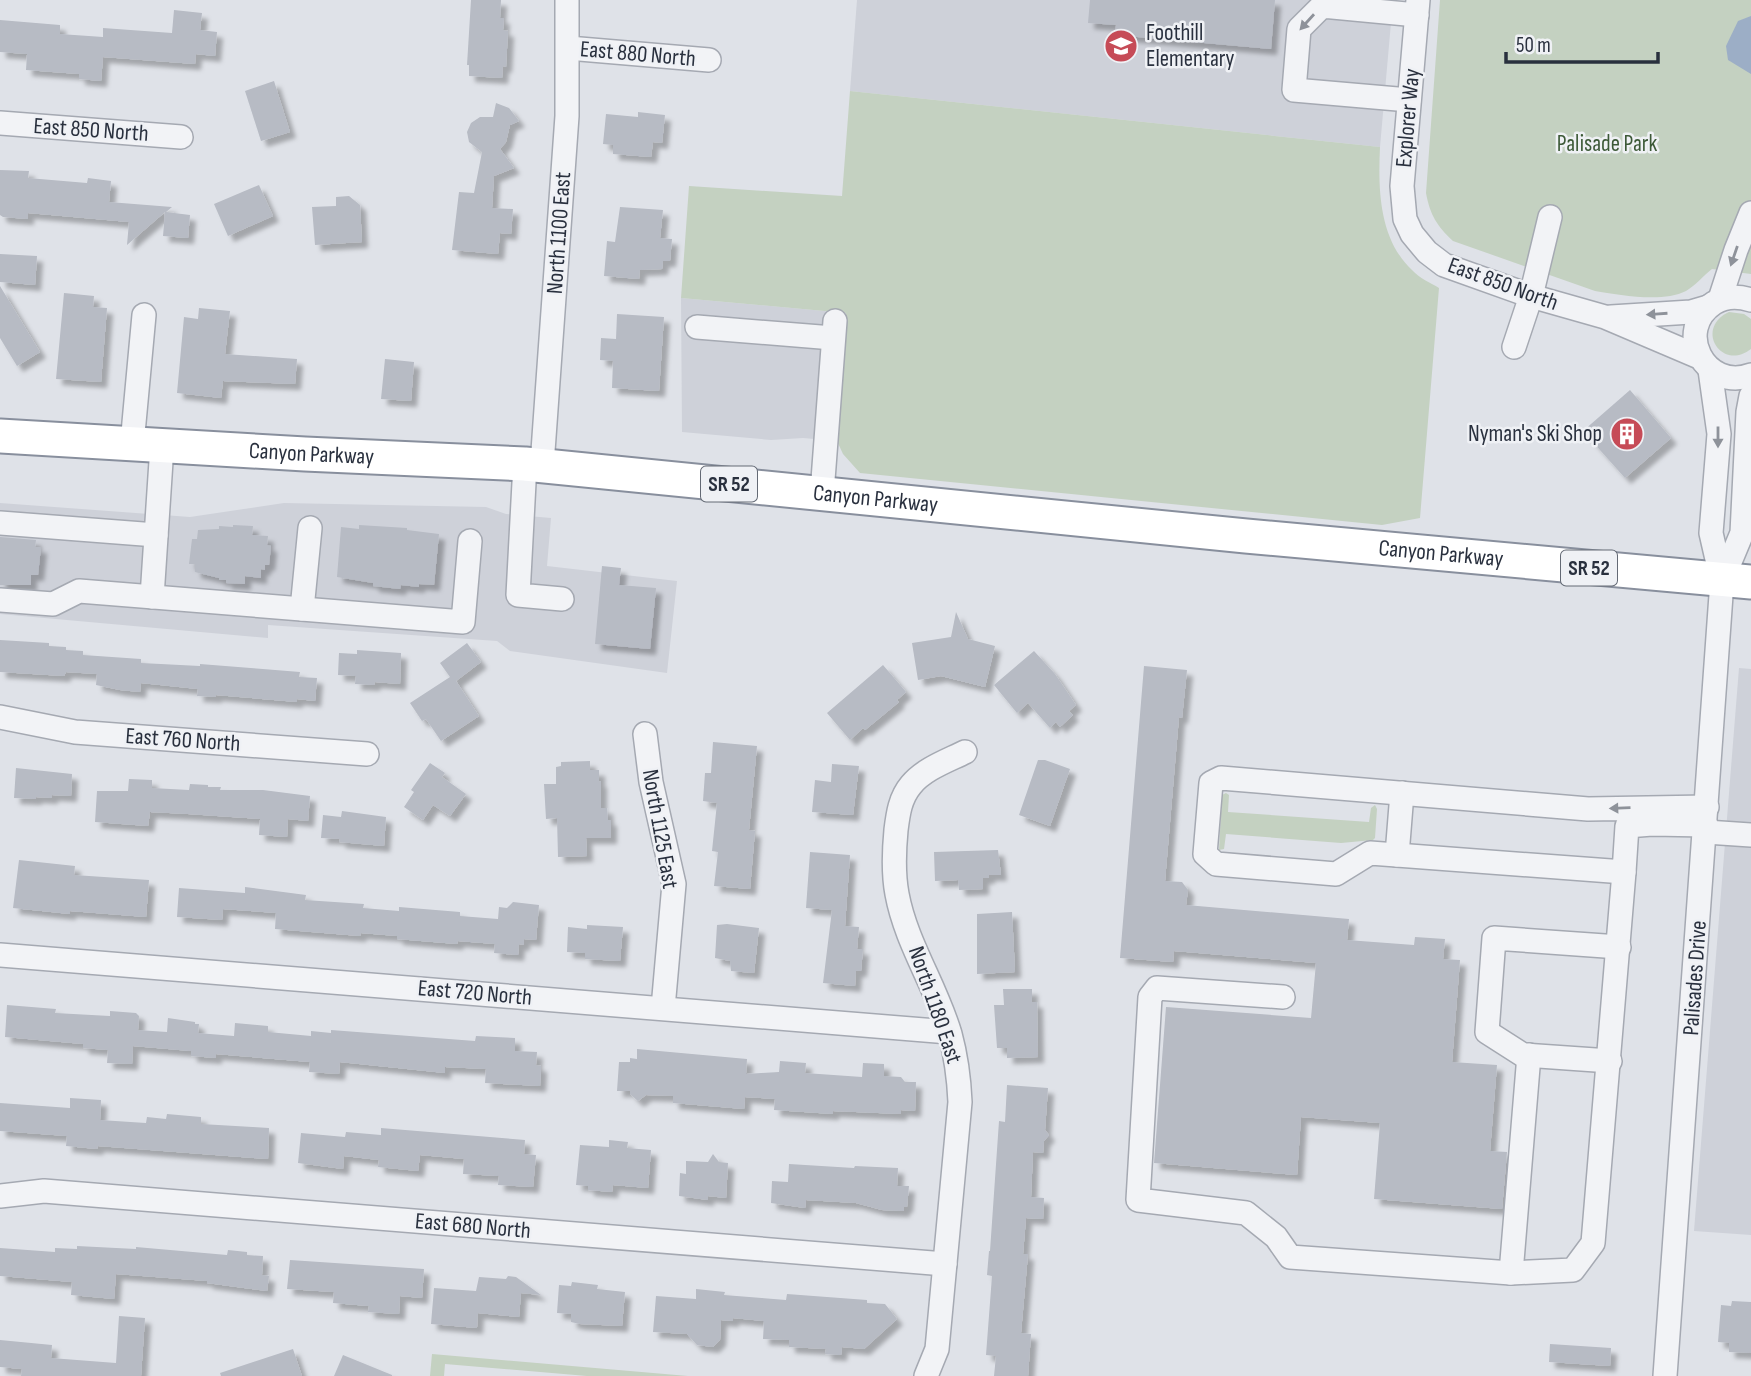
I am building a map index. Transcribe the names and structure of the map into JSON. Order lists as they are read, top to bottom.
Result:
{
  "streets": {
    "highway": ["Canyon Parkway", "SR 52"],
    "street": [
      "East 880 North",
      "Explorer Way",
      "East 850 North",
      "North 1100 East",
      "East 760 North",
      "North 1125 East",
      "Palisades Drive",
      "East 720 North",
      "North 1180 East",
      "East 680 North"
    ]
  },
  "crossings": [
    ["East 880 North", "North 1100 East"],
    ["Explorer Way", "East 850 North"],
    ["East 850 North", "Palisades Drive"],
    ["North 1100 East", "Canyon Parkway"],
    ["Canyon Parkway", "Palisades Drive"],
    ["North 1125 East", "East 720 North"],
    ["East 720 North", "North 1180 East"],
    ["North 1180 East", "East 680 North"]
  ],
  "parks": ["Palisade Park"],
  "places": {
    "school or university": ["Foothill Elementary"],
    "building": ["Nyman's Ski Shop"]
  },
  "scale_bar": "50 m"
}
